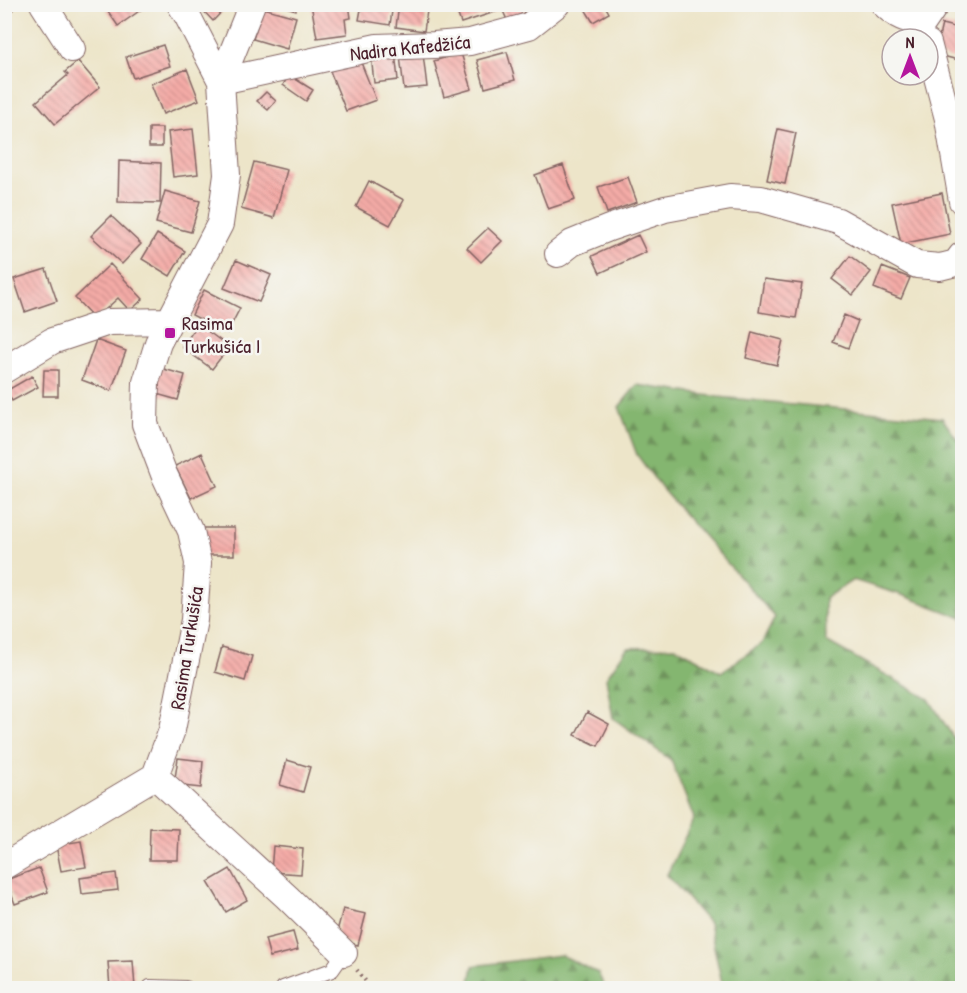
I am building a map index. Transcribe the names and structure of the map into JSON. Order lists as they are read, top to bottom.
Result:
{
  "streets": {
    "street": ["Nadira Kafedžića", "Rasima Turkušića"]
  },
  "crossings": [
    ["Nadira Kafedžića", "Rasima Turkušića"]
  ],
  "places": {
    "transit": ["Rasima Turkušića I"]
  },
  "north": "top"
}
